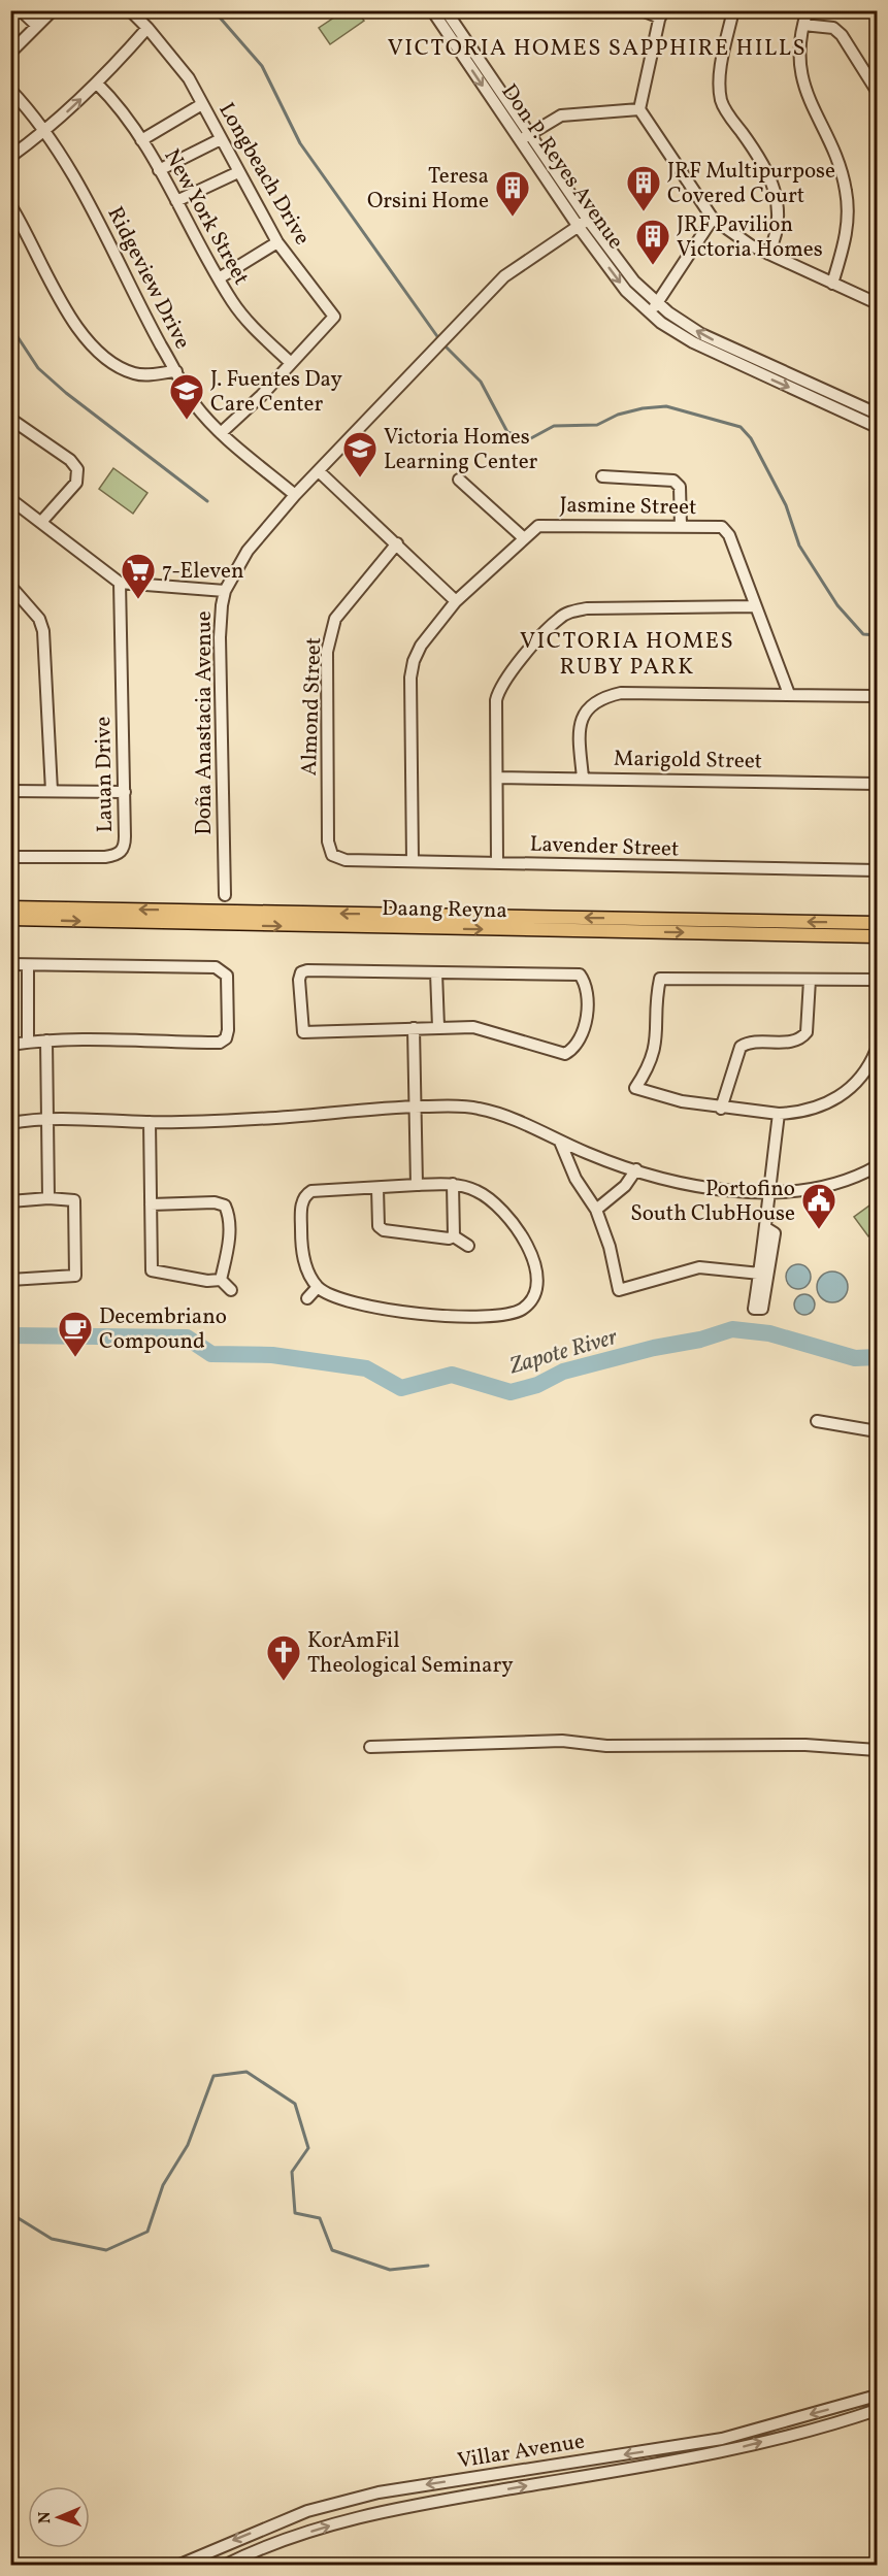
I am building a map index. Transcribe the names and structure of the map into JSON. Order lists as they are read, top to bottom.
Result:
{
  "streets": {
    "main road": ["Daang Reyna"],
    "street": [
      "Don P. Reyes Avenue",
      "Longbeach Drive",
      "New York Street",
      "Ridgeview Drive",
      "Jasmine Street",
      "Almond Street",
      "Doña Anastacia Avenue",
      "Marigold Street",
      "Lauan Drive",
      "Lavender Street",
      "Villar Avenue"
    ]
  },
  "crossings": [
    ["Don P. Reyes Avenue", "Doña Anastacia Avenue"],
    ["Longbeach Drive", "New York Street"],
    ["Longbeach Drive", "Ridgeview Drive"],
    ["Ridgeview Drive", "Doña Anastacia Avenue"],
    ["Jasmine Street", "Lavender Street"],
    ["Almond Street", "Lavender Street"]
  ],
  "districts": ["VICTORIA HOMES SAPPHIRE HILLS", "VICTORIA HOMES RUBY PARK"],
  "water": ["Zapote River"],
  "places": {
    "building": ["JRF Multipurpose Covered Court", "Teresa Orsini Home", "JRF Pavilion Victoria Homes"],
    "school or university": ["J. Fuentes Day Care Center", "Victoria Homes Learning Center"],
    "supermarket": ["7-Eleven"],
    "public building": ["Portofino South ClubHouse"],
    "cafe": ["Decembriano Compound"],
    "church": ["KorAmFil Theological Seminary"]
  },
  "north": "left"
}
